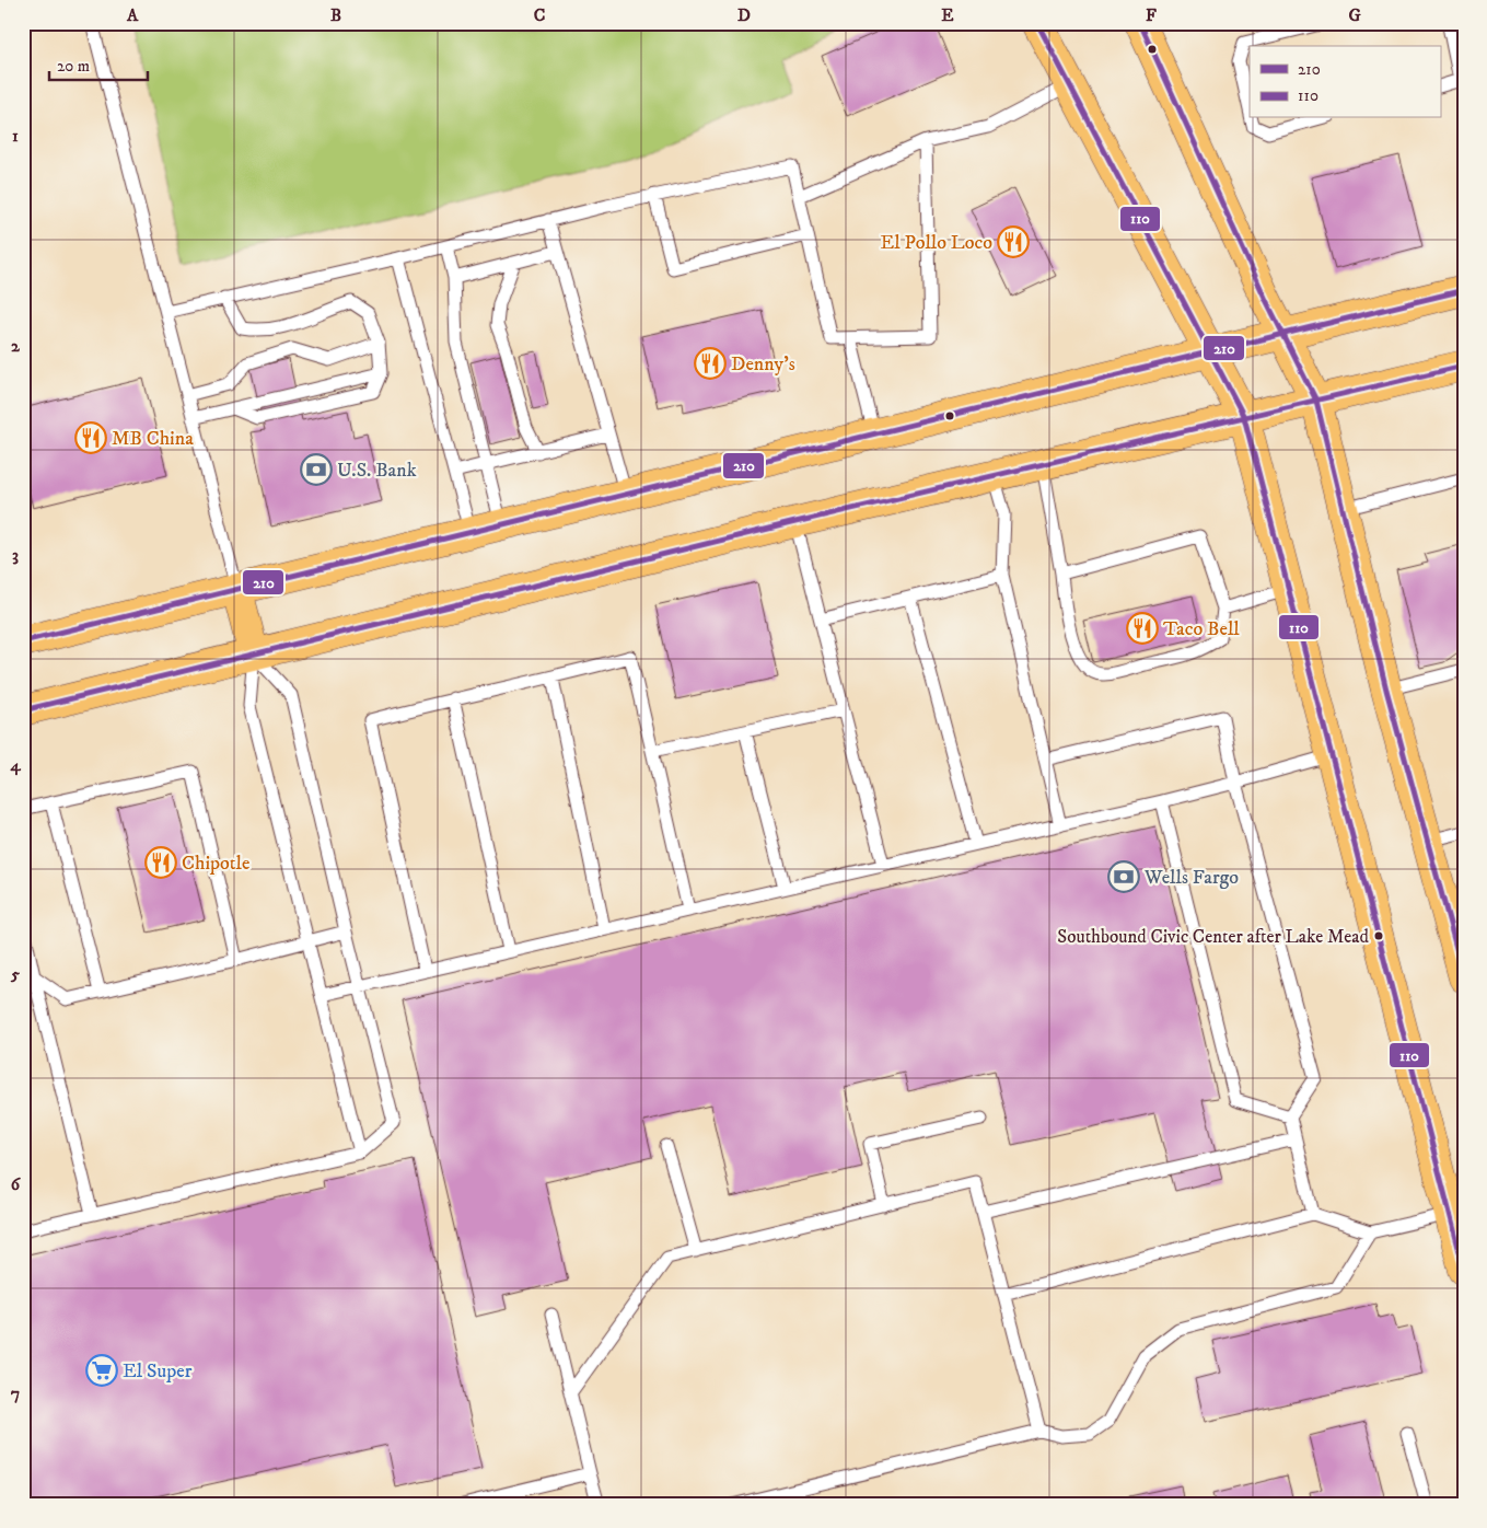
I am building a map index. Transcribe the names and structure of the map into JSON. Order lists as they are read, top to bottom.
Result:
{
  "places": {
    "restaurant": [
      "El Pollo Loco",
      "Denny's",
      "MB China",
      "Taco Bell",
      "Chipotle"
    ],
    "bank": ["U.S. Bank", "Wells Fargo"],
    "other": ["Southbound Civic Center after Lake Mead"],
    "supermarket": ["El Super"]
  },
  "lines": ["transit line 110", "transit line 210"],
  "legend": ["210", "110"],
  "scale_bar": "20 m",
  "grid": {
    "columns": [
      "A",
      "B",
      "C",
      "D",
      "E",
      "F",
      "G"
    ],
    "rows": [
      "1",
      "2",
      "3",
      "4",
      "5",
      "6",
      "7"
    ]
  }
}
